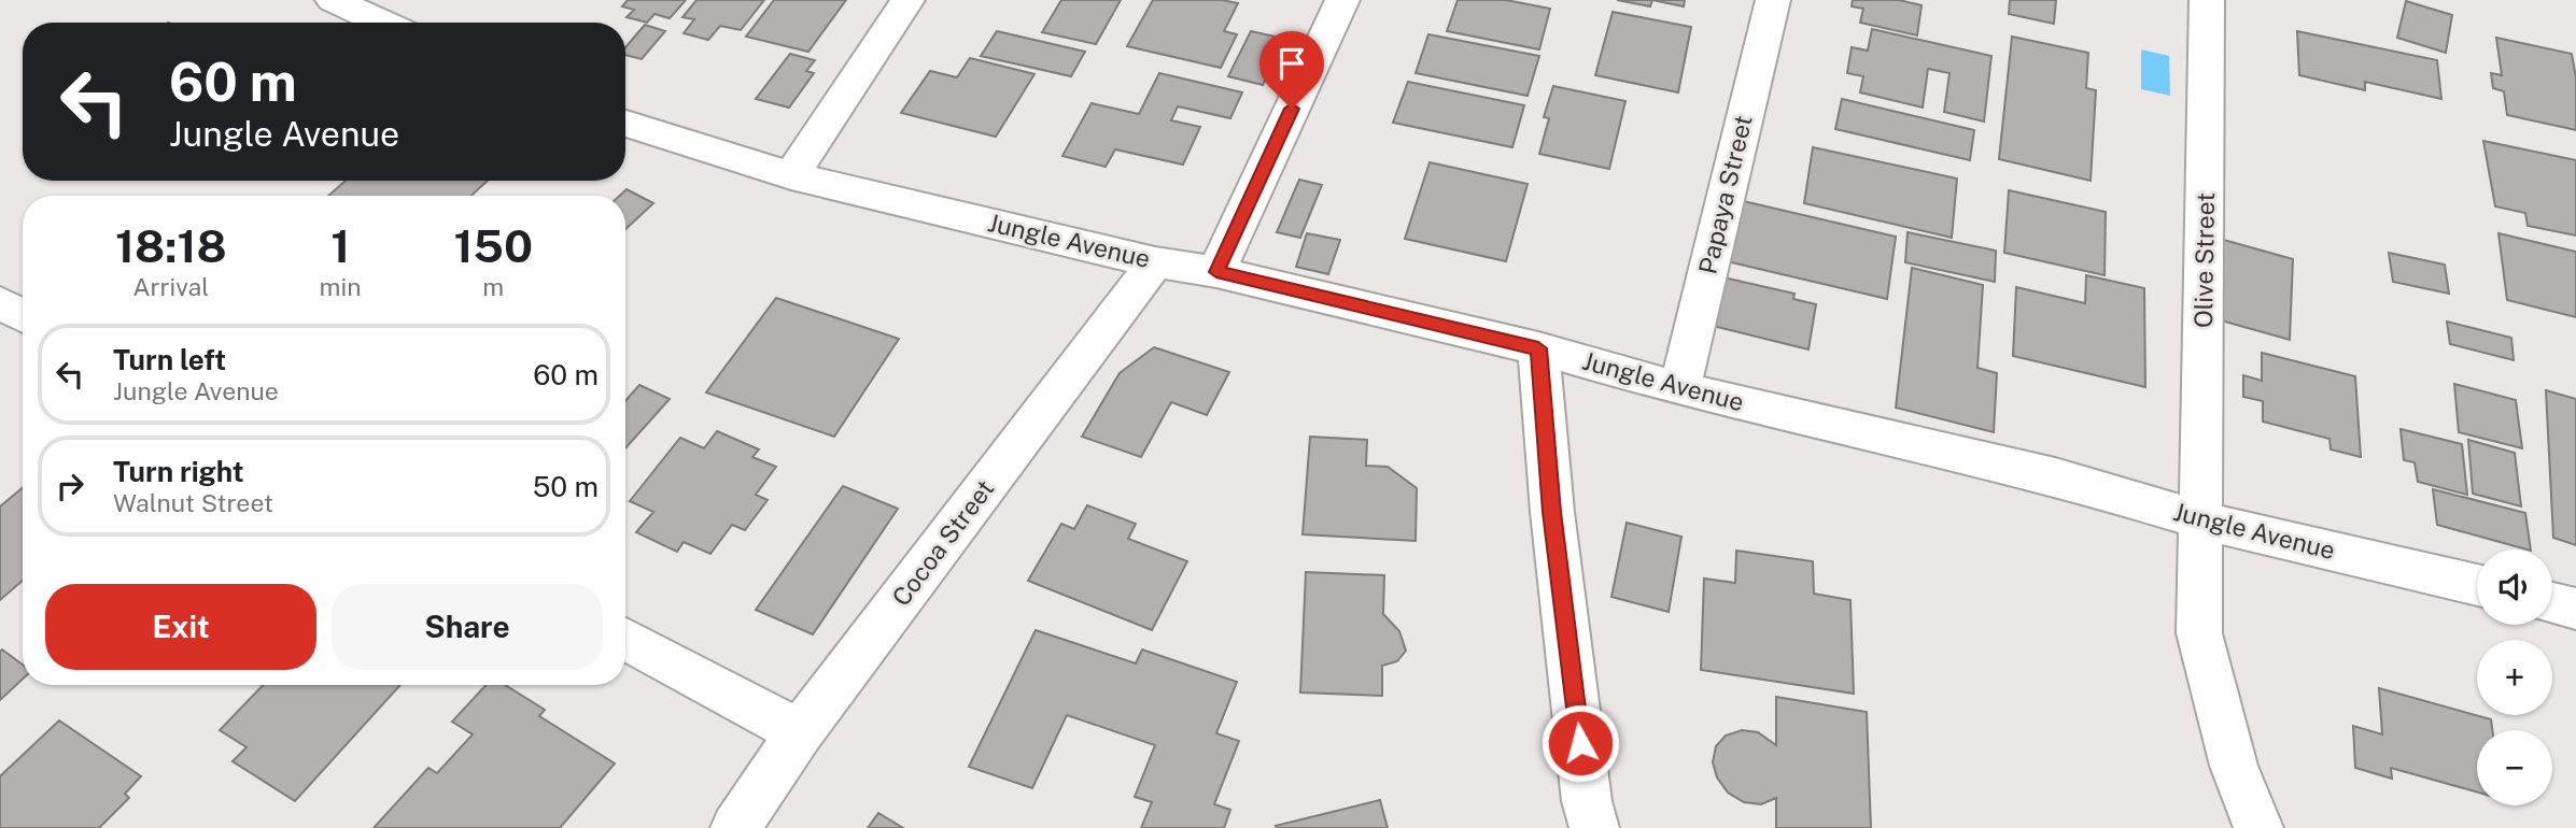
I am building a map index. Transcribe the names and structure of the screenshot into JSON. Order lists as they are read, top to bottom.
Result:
{
  "streets": {
    "street": [
      "Papaya Street",
      "Jungle Avenue",
      "Olive Street",
      "Cocoa Street"
    ]
  },
  "crossings": [
    ["Papaya Street", "Jungle Avenue"],
    ["Jungle Avenue", "Olive Street"],
    ["Jungle Avenue", "Cocoa Street"]
  ],
  "page": {
    "turn": ["60 m", "Jungle Avenue"],
    "eta": [
      "18:18",
      "Arrival",
      "1",
      "min",
      "150",
      "m"
    ],
    "list": [
      {
        "name": "Turn left",
        "note": "Jungle Avenue",
        "value": "60 m"
      },
      {
        "name": "Turn right",
        "note": "Walnut Street",
        "value": "50 m"
      }
    ],
    "map_buttons": ["+", "−"],
    "buttons": ["Exit", "Share"]
  }
}
